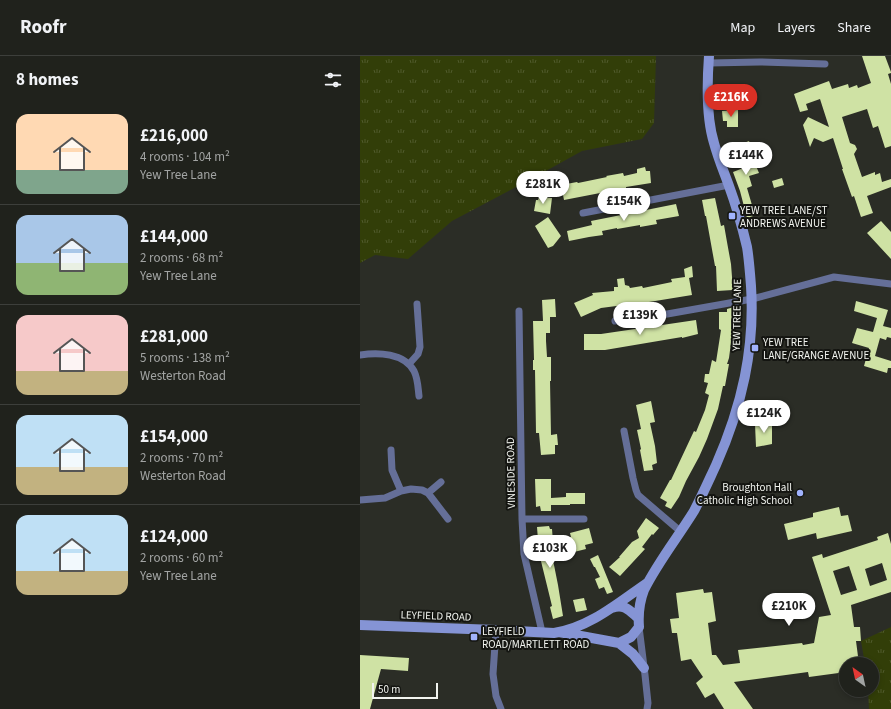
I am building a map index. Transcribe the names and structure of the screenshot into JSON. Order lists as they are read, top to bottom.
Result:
{
  "streets": {
    "street": ["YEW TREE LANE", "VINESIDE ROAD", "LEYFIELD ROAD"]
  },
  "crossings": [
    ["YEW TREE LANE", "LEYFIELD ROAD"],
    ["VINESIDE ROAD", "LEYFIELD ROAD"]
  ],
  "places": {
    "transit": ["YEW TREE LANE/ST ANDREWS AVENUE", "YEW TREE LANE/GRANGE AVENUE", "LEYFIELD ROAD/MARTLETT ROAD"],
    "other": ["Broughton Hall Catholic High School"]
  },
  "scale_bar": "50 m",
  "north": "top left",
  "page": {
    "header": "Roofr",
    "nav": ["Map", "Layers", "Share"],
    "heading": "8 homes",
    "price": [
      "£216K",
      "£144K",
      "£281K",
      "£154K",
      "£139K",
      "£124K",
      "£103K",
      "£210K"
    ],
    "list": [
      {
        "name": "£216,000",
        "note": "4 rooms · 104 m² · Yew Tree Lane"
      },
      {
        "name": "£144,000",
        "note": "2 rooms · 68 m² · Yew Tree Lane"
      },
      {
        "name": "£281,000",
        "note": "5 rooms · 138 m² · Westerton Road"
      },
      {
        "name": "£154,000",
        "note": "2 rooms · 70 m² · Westerton Road"
      },
      {
        "name": "£124,000",
        "note": "2 rooms · 60 m² · Yew Tree Lane"
      }
    ],
    "scale": "50 m"
  }
}
